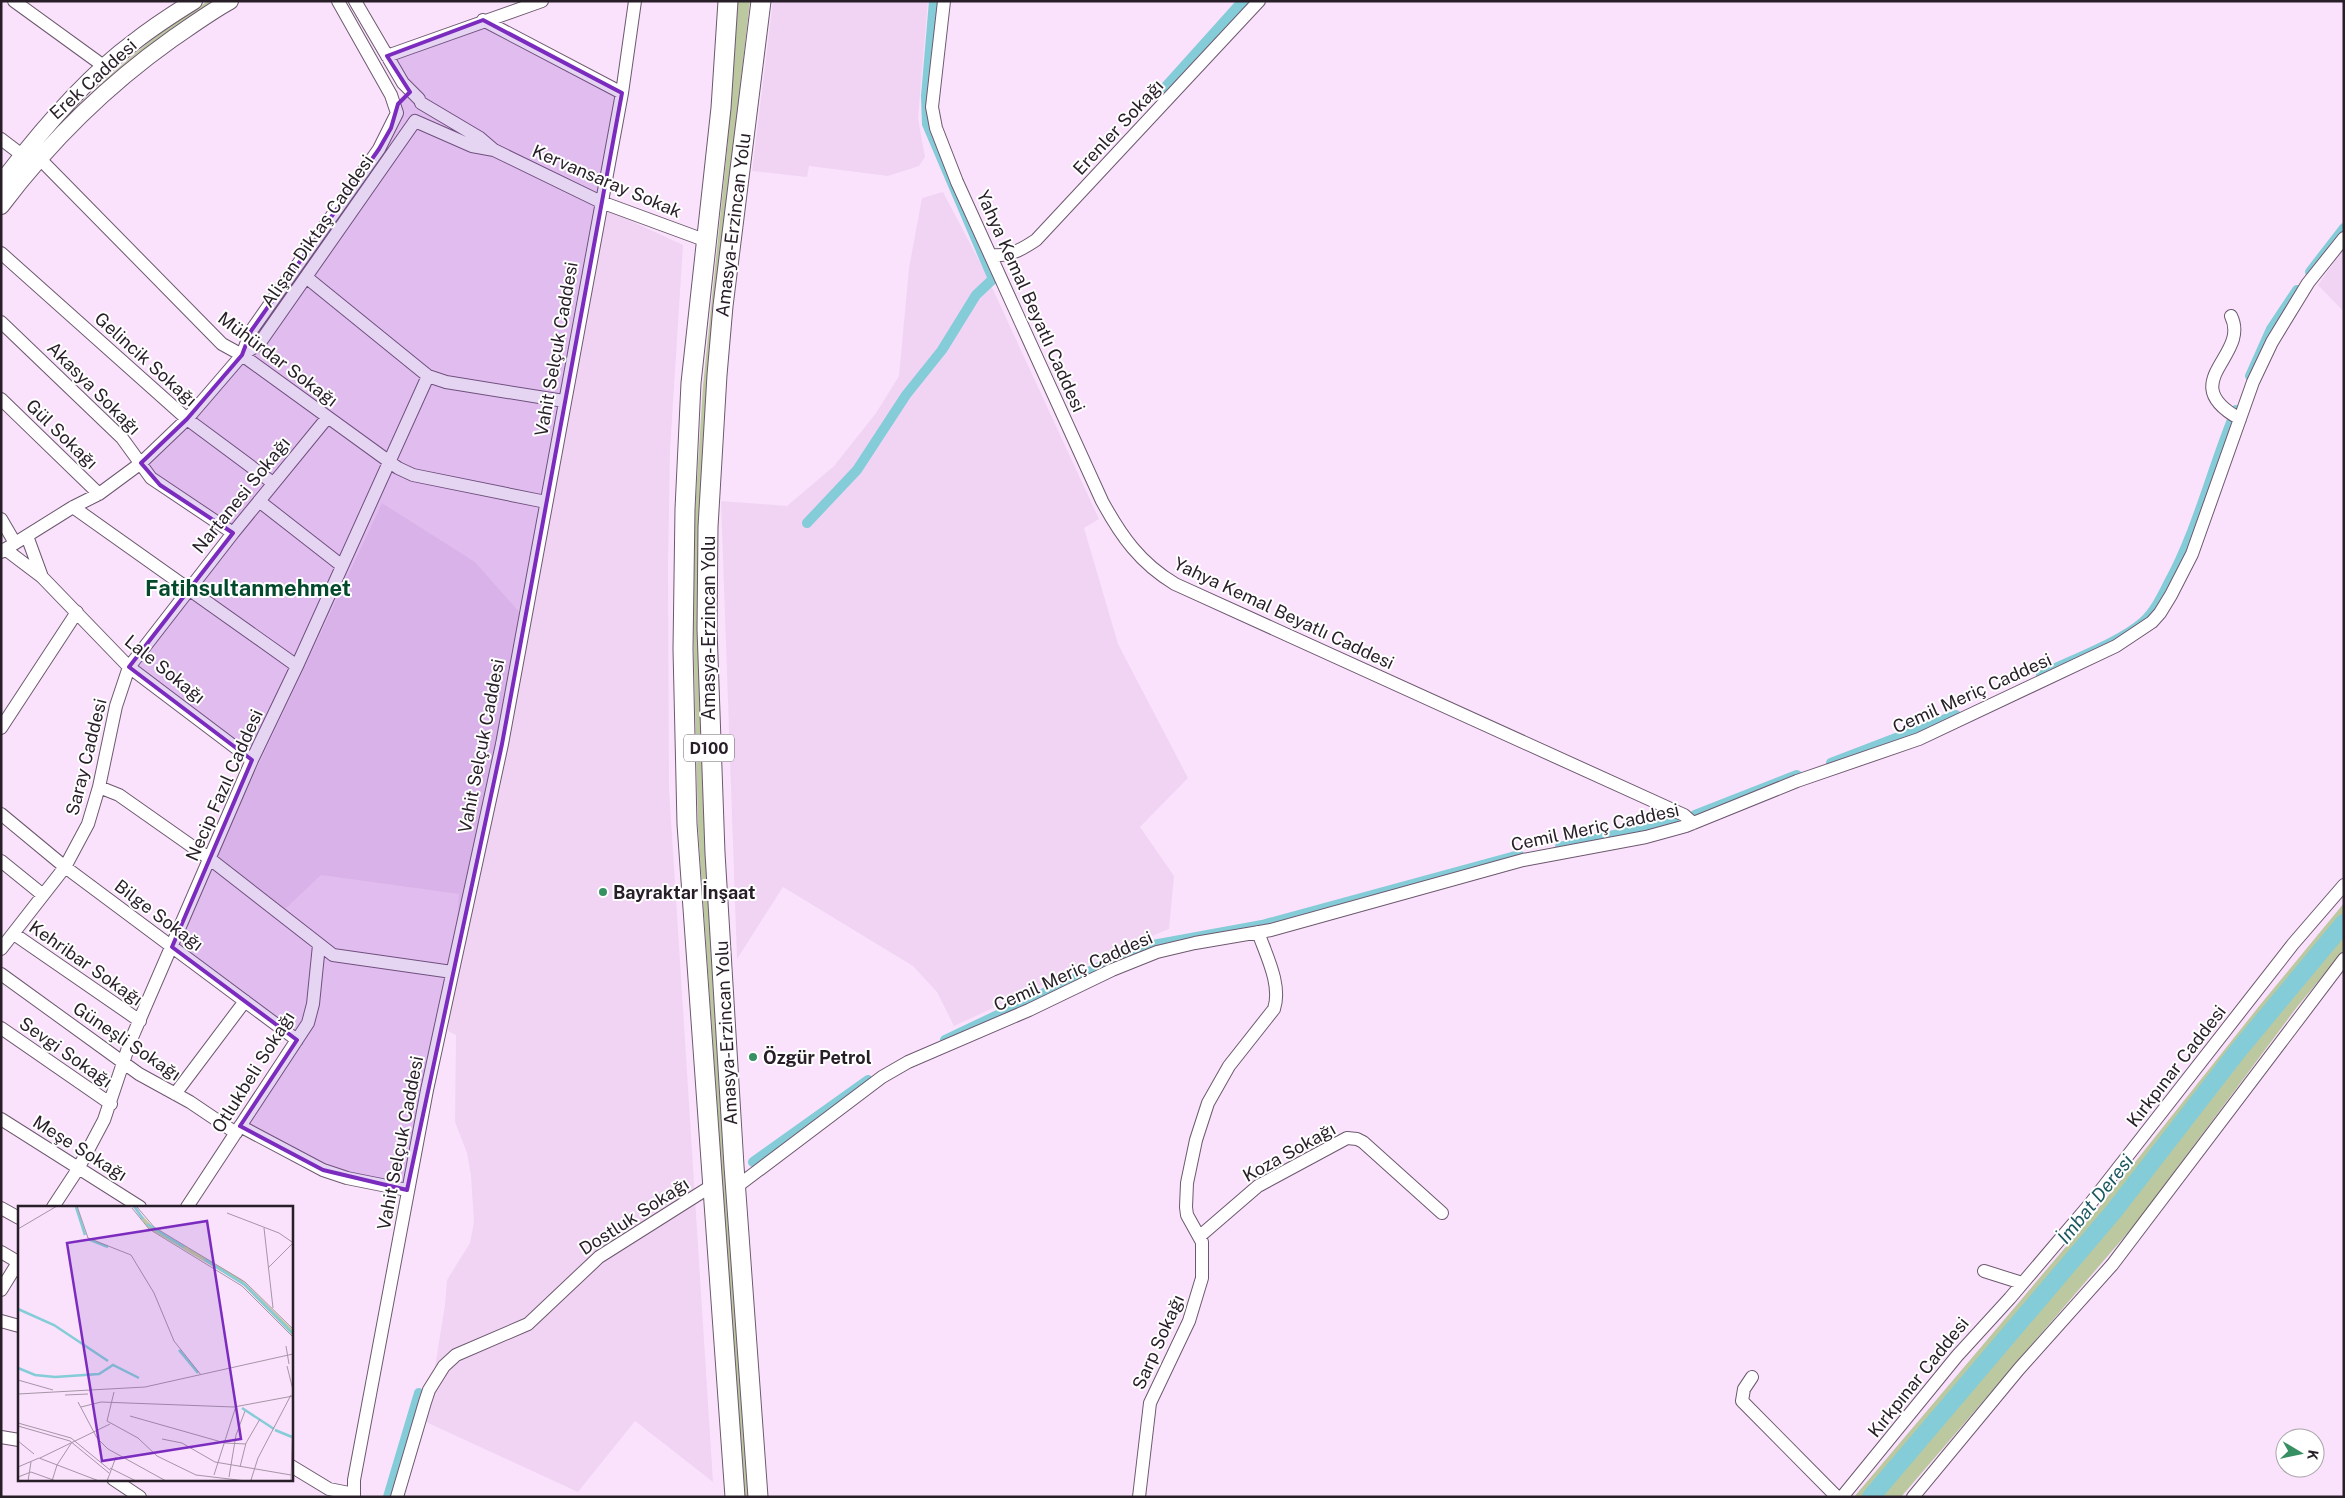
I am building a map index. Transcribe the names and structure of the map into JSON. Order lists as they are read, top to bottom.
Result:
{
  "streets": {
    "highway": ["Amasya-Erzincan Yolu", "D100"],
    "main road": ["Erek Caddesi"],
    "street": [
      "Erenler Sokağı",
      "Kervansaray Sokak",
      "Alişan Diktaş Caddesi",
      "Yahya Kemal Beyatlı Caddesi",
      "Vahit Selçuk Caddesi",
      "Gelincik Sokağı",
      "Mühürdar Sokağı",
      "Akasya Sokağı",
      "Gül Sokağı",
      "Nartanesi Sokağı",
      "Lale Sokağı",
      "Cemil Meriç Caddesi",
      "Saray Caddesi",
      "Necip Fazıl Caddesi",
      "Bilge Sokağı",
      "Kehribar Sokağı",
      "Güneşli Sokağı",
      "Sevgi Sokağı",
      "Kırkpınar Caddesi",
      "Otlukbeli Sokağı",
      "Meşe Sokağı",
      "Koza Sokağı",
      "Dostluk Sokağı",
      "Sarp Sokağı"
    ]
  },
  "crossings": [
    ["Erek Caddesi", "Mühürdar Sokağı"],
    ["Erenler Sokağı", "Yahya Kemal Beyatlı Caddesi"],
    ["Kervansaray Sokak", "Amasya-Erzincan Yolu"],
    ["Kervansaray Sokak", "Alişan Diktaş Caddesi"],
    ["Kervansaray Sokak", "Vahit Selçuk Caddesi"],
    ["Amasya-Erzincan Yolu", "Cemil Meriç Caddesi"],
    ["Amasya-Erzincan Yolu", "Dostluk Sokağı"],
    ["Alişan Diktaş Caddesi", "Gelincik Sokağı"],
    ["Alişan Diktaş Caddesi", "Mühürdar Sokağı"],
    ["Alişan Diktaş Caddesi", "Akasya Sokağı"],
    ["Alişan Diktaş Caddesi", "Gül Sokağı"],
    ["Alişan Diktaş Caddesi", "Lale Sokağı"],
    ["Yahya Kemal Beyatlı Caddesi", "Cemil Meriç Caddesi"],
    ["Vahit Selçuk Caddesi", "Mühürdar Sokağı"],
    ["Vahit Selçuk Caddesi", "Güneşli Sokağı"],
    ["Gelincik Sokağı", "Nartanesi Sokağı"],
    ["Mühürdar Sokağı", "Nartanesi Sokağı"],
    ["Mühürdar Sokağı", "Necip Fazıl Caddesi"],
    ["Akasya Sokağı", "Nartanesi Sokağı"],
    ["Nartanesi Sokağı", "Lale Sokağı"],
    ["Nartanesi Sokağı", "Saray Caddesi"],
    ["Lale Sokağı", "Saray Caddesi"],
    ["Lale Sokağı", "Necip Fazıl Caddesi"],
    ["Cemil Meriç Caddesi", "Sarp Sokağı"],
    ["Saray Caddesi", "Bilge Sokağı"],
    ["Saray Caddesi", "Kehribar Sokağı"],
    ["Necip Fazıl Caddesi", "Bilge Sokağı"],
    ["Necip Fazıl Caddesi", "Kehribar Sokağı"],
    ["Necip Fazıl Caddesi", "Güneşli Sokağı"],
    ["Necip Fazıl Caddesi", "Sevgi Sokağı"],
    ["Necip Fazıl Caddesi", "Meşe Sokağı"],
    ["Bilge Sokağı", "Otlukbeli Sokağı"],
    ["Güneşli Sokağı", "Otlukbeli Sokağı"],
    ["Koza Sokağı", "Sarp Sokağı"]
  ],
  "districts": ["Fatihsultanmehmet"],
  "water": ["İmbat Deresi"],
  "places": ["Bayraktar İnşaat", "Özgür Petrol"],
  "north": "right"
}
